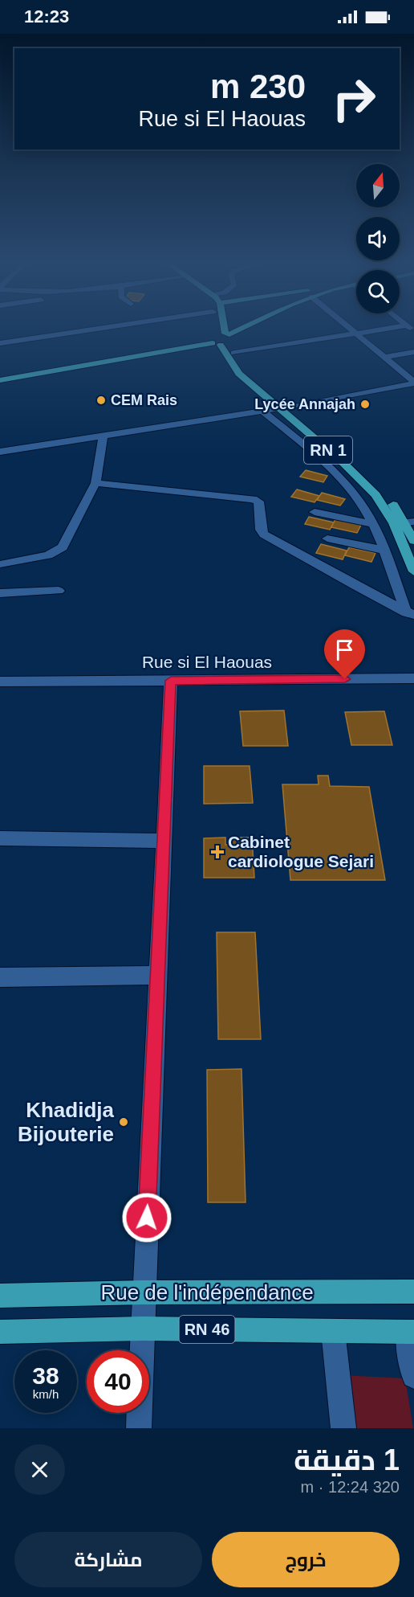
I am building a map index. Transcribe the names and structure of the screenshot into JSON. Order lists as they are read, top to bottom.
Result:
{
  "streets": {
    "main road": ["RN 1", "Rue de l'indépendance", "RN 46"],
    "street": ["Rue si El Haouas"]
  },
  "places": {
    "other": ["CEM Rais", "Lycée Annajah", "Khadidja Bijouterie"],
    "health": ["Cabinet cardiologue Sejari"]
  },
  "north": "top",
  "page": {
    "status": "12:23",
    "turn": ["230 m", "Rue si El Haouas"],
    "speed": "38 km/h",
    "limit": "40",
    "heading": ["1 دقيقة", "320 m · 12:24"],
    "buttons": ["خروج", "مشاركة"]
  }
}
